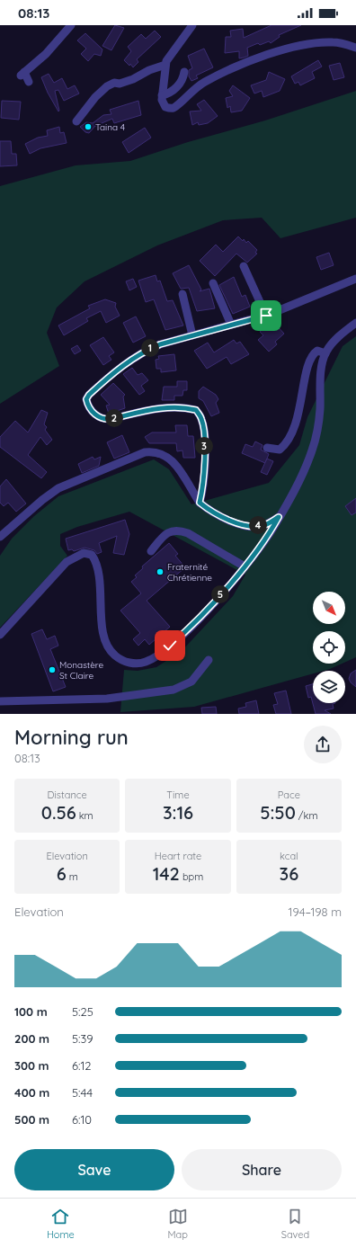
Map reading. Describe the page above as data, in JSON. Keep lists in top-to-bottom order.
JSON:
{
  "places": ["Taina 4", "Fraternité Chrétienne", "Monastère St Claire"],
  "north": "bottom right",
  "page": {
    "status": "08:13",
    "pins": [
      "1",
      "2",
      "3",
      "4",
      "5"
    ],
    "heading": ["Morning run", "08:13"],
    "stats": [
      ["Distance", "0.56 km"],
      ["Time", "3:16"],
      ["Pace", "5:50 /km"],
      ["Elevation", "6 m"],
      ["Heart rate", "142 bpm"],
      ["kcal", "36"]
    ],
    "chart": ["Elevation", "194–198 m"],
    "list": [
      {
        "name": "100 m",
        "note": "5:25"
      },
      {
        "name": "200 m",
        "note": "5:39"
      },
      {
        "name": "300 m",
        "note": "6:12"
      },
      {
        "name": "400 m",
        "note": "5:44"
      },
      {
        "name": "500 m",
        "note": "6:10"
      }
    ],
    "buttons": ["Save", "Share"],
    "tabs": ["Home", "Map", "Saved"]
  }
}
